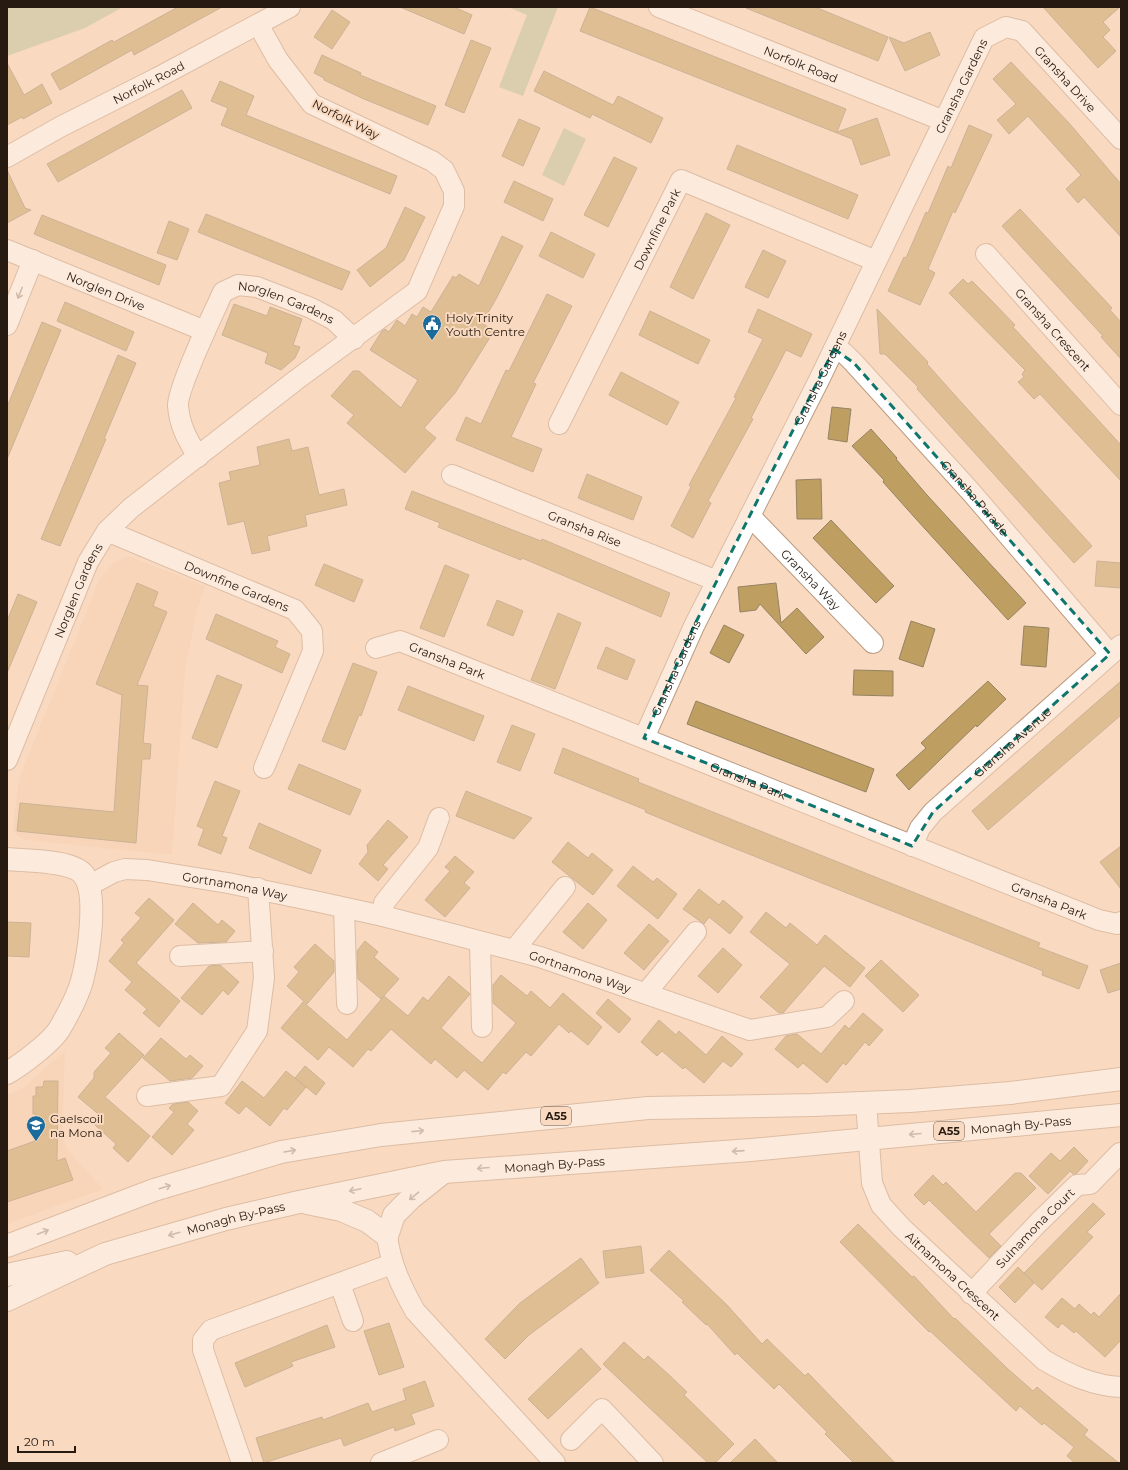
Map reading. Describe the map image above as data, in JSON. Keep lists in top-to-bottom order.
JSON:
{
  "streets": {
    "main road": ["A55", "Monagh By-Pass"],
    "street": [
      "Norfolk Road",
      "Gransha Drive",
      "Gransha Gardens",
      "Norfolk Way",
      "Downfine Park",
      "Norglen Drive",
      "Norglen Gardens",
      "Gransha Crescent",
      "Gransha Parade",
      "Gransha Rise",
      "Gransha Way",
      "Downfine Gardens",
      "Gransha Park",
      "Gransha Avenue",
      "Gortnamona Way",
      "Sulnamona Court",
      "Aitnamona Crescent"
    ]
  },
  "crossings": [
    ["Norfolk Road", "Gransha Gardens"],
    ["Norfolk Road", "Norfolk Way"],
    ["Gransha Drive", "Gransha Gardens"],
    ["Gransha Gardens", "Downfine Park"],
    ["Gransha Gardens", "Gransha Parade"],
    ["Gransha Gardens", "Gransha Rise"],
    ["Gransha Gardens", "Gransha Way"],
    ["Gransha Gardens", "Gransha Park"],
    ["Norfolk Way", "Norglen Gardens"],
    ["Norglen Drive", "Norglen Gardens"],
    ["Norglen Gardens", "Downfine Gardens"],
    ["Gransha Parade", "Gransha Avenue"],
    ["Gransha Park", "Gransha Avenue"],
    ["A55", "Aitnamona Crescent"],
    ["Monagh By-Pass", "Aitnamona Crescent"],
    ["Sulnamona Court", "Aitnamona Crescent"]
  ],
  "places": {
    "public building": ["Holy Trinity Youth Centre"],
    "school or university": ["Gaelscoil na Mona"]
  },
  "scale_bar": "20 m"
}
